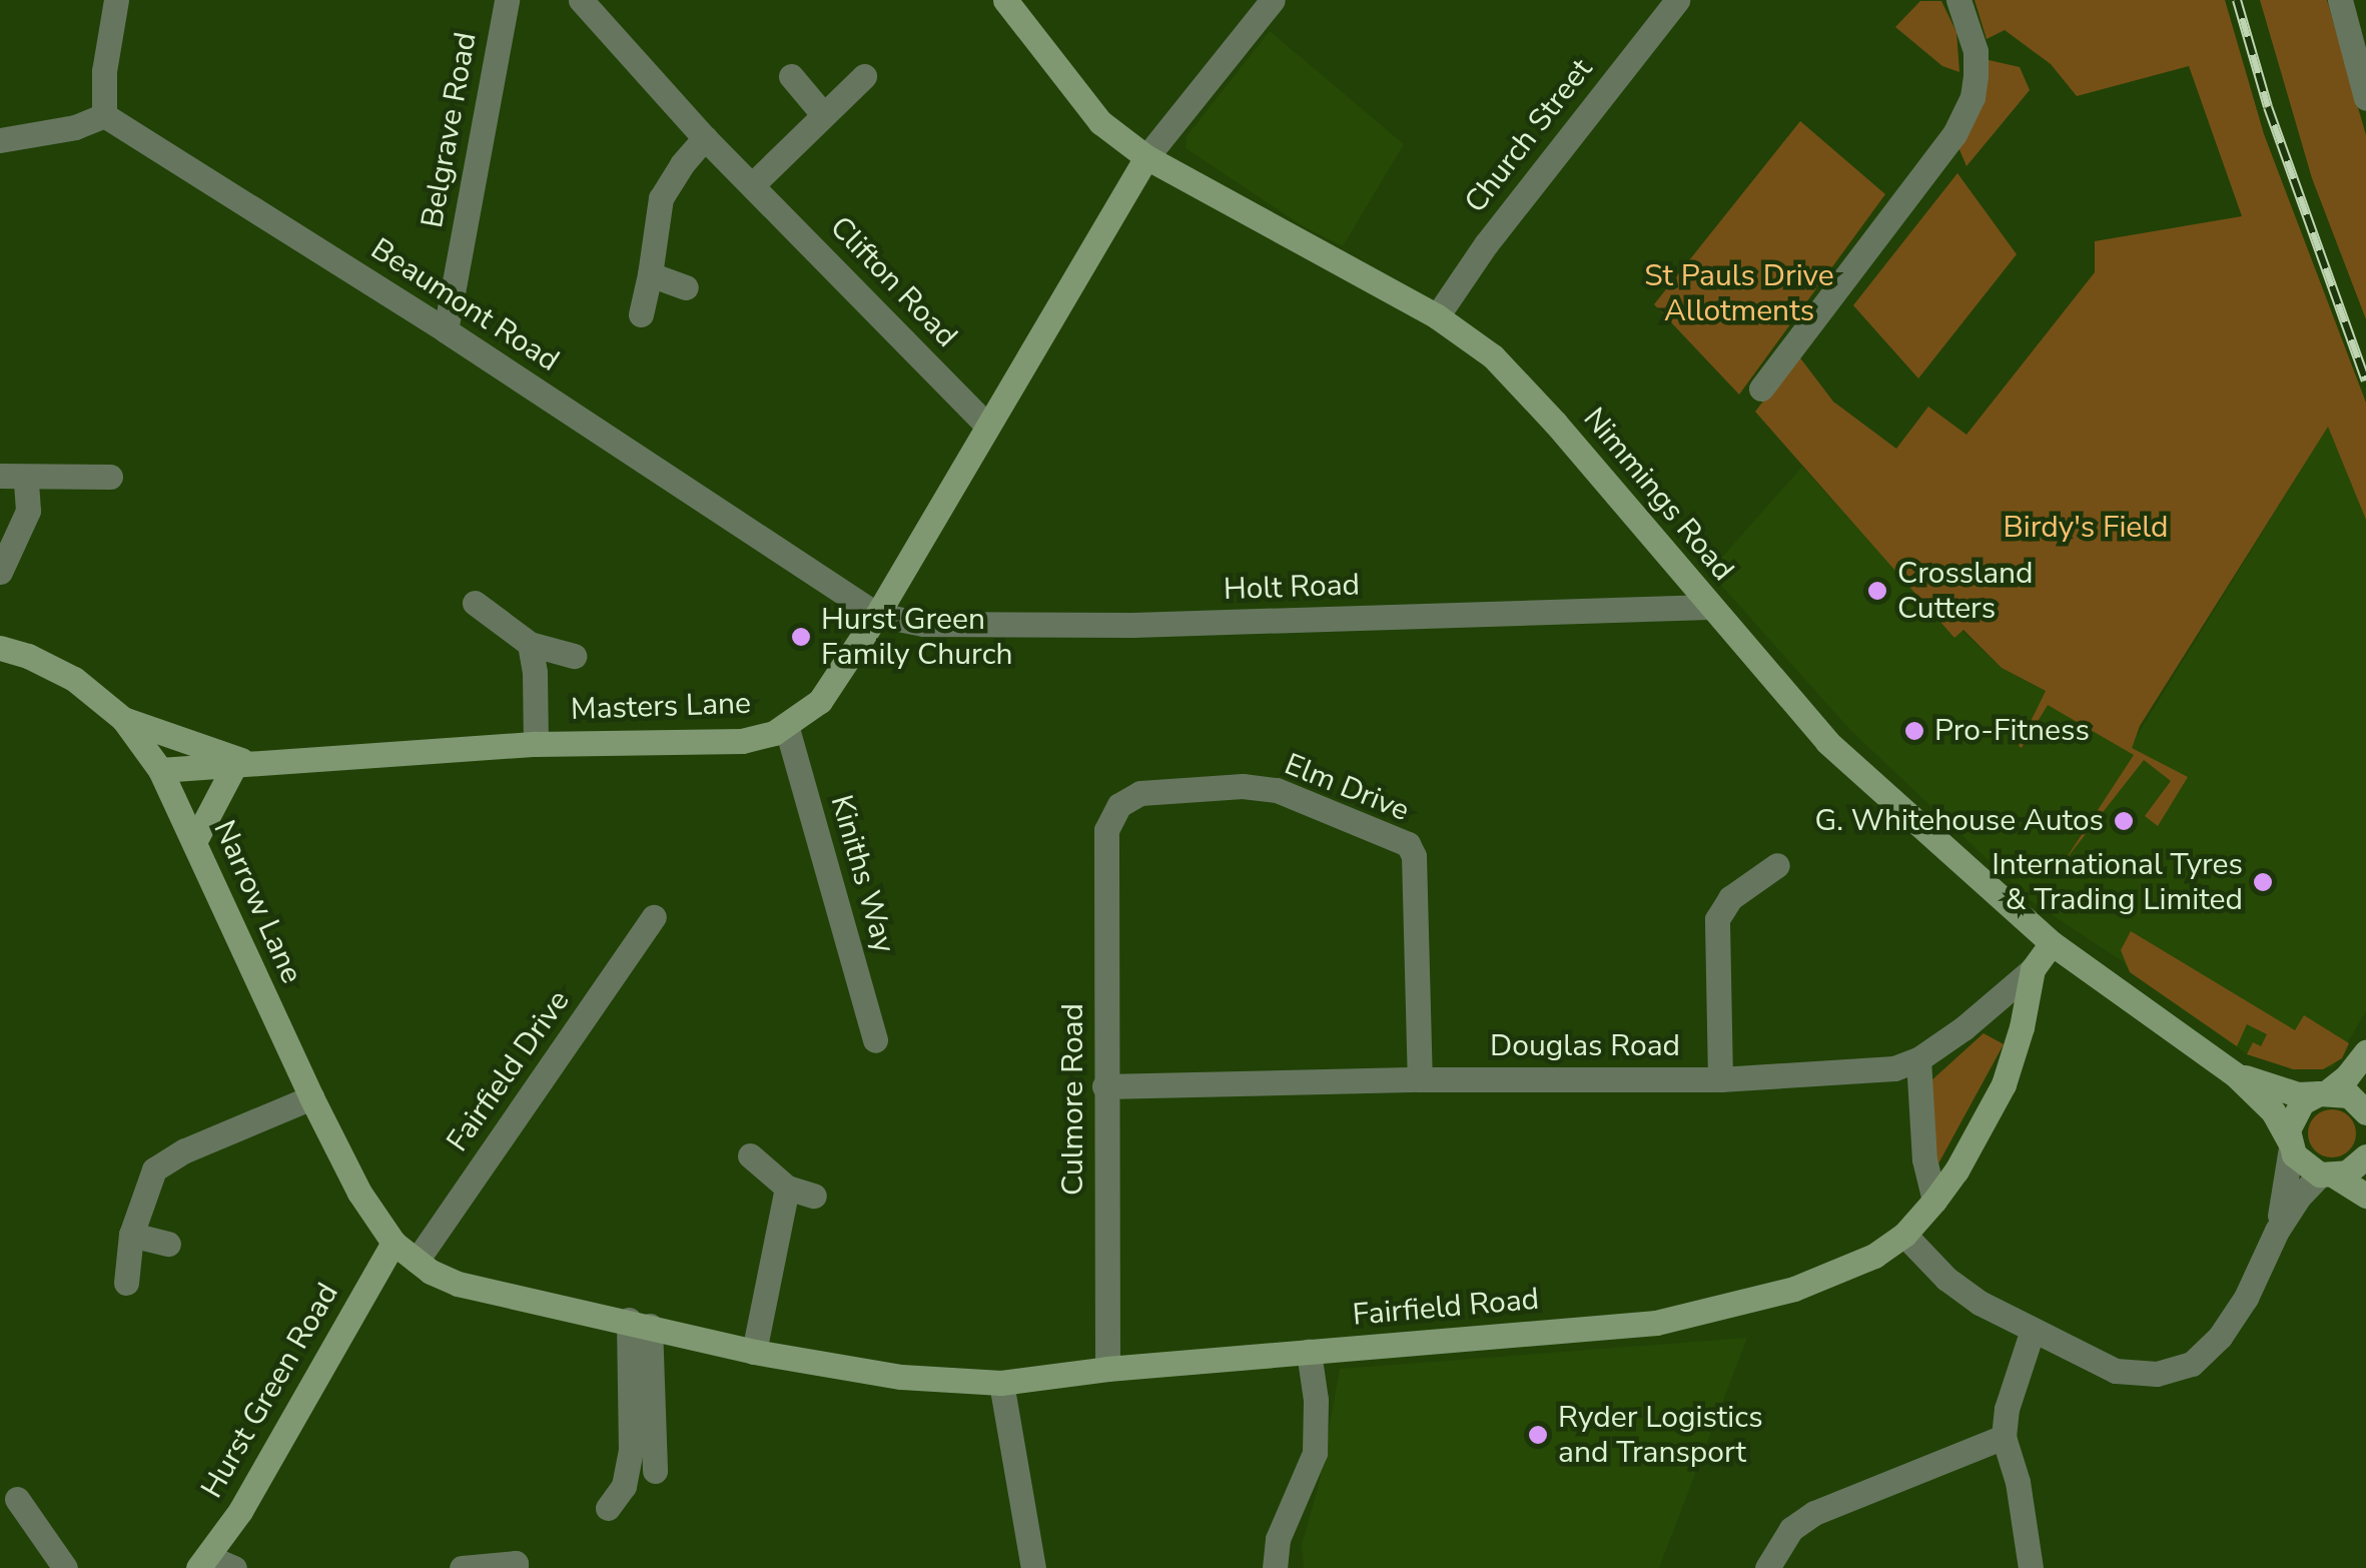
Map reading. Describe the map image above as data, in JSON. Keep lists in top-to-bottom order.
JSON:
{
  "streets": {
    "main road": [
      "Nimmings Road",
      "Masters Lane",
      "Narrow Lane",
      "Fairfield Road",
      "Hurst Green Road"
    ],
    "street": [
      "Belgrave Road",
      "Church Street",
      "Clifton Road",
      "Beaumont Road",
      "Holt Road",
      "Elm Drive",
      "Kiniths Way",
      "Douglas Road",
      "Fairfield Drive",
      "Culmore Road"
    ]
  },
  "crossings": [
    ["Belgrave Road", "Beaumont Road"],
    ["Church Street", "Nimmings Road"],
    ["Clifton Road", "Masters Lane"],
    ["Beaumont Road", "Holt Road"],
    ["Beaumont Road", "Masters Lane"],
    ["Nimmings Road", "Holt Road"],
    ["Nimmings Road", "Masters Lane"],
    ["Nimmings Road", "Fairfield Road"],
    ["Holt Road", "Masters Lane"],
    ["Masters Lane", "Kiniths Way"],
    ["Masters Lane", "Narrow Lane"],
    ["Elm Drive", "Douglas Road"],
    ["Elm Drive", "Culmore Road"],
    ["Narrow Lane", "Fairfield Road"],
    ["Narrow Lane", "Hurst Green Road"],
    ["Douglas Road", "Culmore Road"],
    ["Douglas Road", "Fairfield Road"],
    ["Fairfield Drive", "Fairfield Road"],
    ["Culmore Road", "Fairfield Road"],
    ["Fairfield Road", "Hurst Green Road"]
  ],
  "parks": ["St Pauls Drive Allotments", "Birdy's Field"],
  "places": [
    "Crossland Cutters",
    "Hurst Green Family Church",
    "Pro-Fitness",
    "G. Whitehouse Autos",
    "International Tyres & Trading Limited",
    "Ryder Logistics and Transport"
  ]
}
